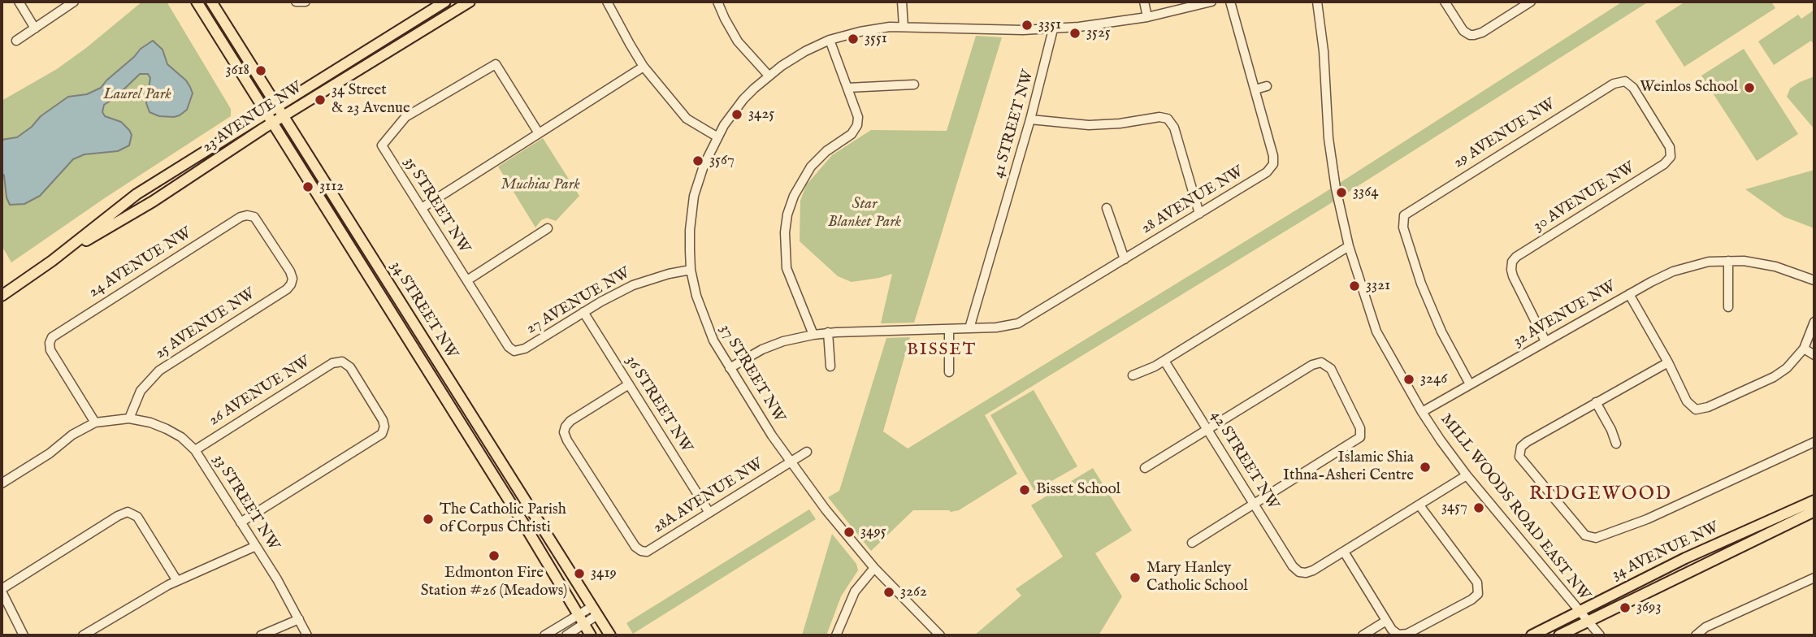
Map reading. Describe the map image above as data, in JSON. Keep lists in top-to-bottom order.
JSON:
{
  "streets": {
    "main road": ["23 AVENUE NW", "34 STREET NW", "34 AVENUE NW"],
    "street": [
      "41 STREET NW",
      "29 AVENUE NW",
      "30 AVENUE NW",
      "28 AVENUE NW",
      "35 STREET NW",
      "24 AVENUE NW",
      "27 AVENUE NW",
      "32 AVENUE NW",
      "25 AVENUE NW",
      "37 STREET NW",
      "26 AVENUE NW",
      "36 STREET NW",
      "42 STREET NW",
      "28A AVENUE NW",
      "33 STREET NW",
      "MILL WOODS ROAD EAST NW"
    ]
  },
  "crossings": [
    ["23 AVENUE NW", "34 STREET NW"],
    ["41 STREET NW", "28 AVENUE NW"],
    ["29 AVENUE NW", "30 AVENUE NW"],
    ["29 AVENUE NW", "32 AVENUE NW"],
    ["30 AVENUE NW", "32 AVENUE NW"],
    ["28 AVENUE NW", "37 STREET NW"],
    ["35 STREET NW", "27 AVENUE NW"],
    ["24 AVENUE NW", "25 AVENUE NW"],
    ["27 AVENUE NW", "37 STREET NW"],
    ["27 AVENUE NW", "36 STREET NW"],
    ["32 AVENUE NW", "MILL WOODS ROAD EAST NW"],
    ["25 AVENUE NW", "33 STREET NW"],
    ["37 STREET NW", "28A AVENUE NW"],
    ["26 AVENUE NW", "33 STREET NW"],
    ["36 STREET NW", "28A AVENUE NW"],
    ["MILL WOODS ROAD EAST NW", "34 AVENUE NW"]
  ],
  "districts": ["BISSET", "RIDGEWOOD"],
  "parks": ["Laurel Park", "Muchias Park", "Star Blanket Park"],
  "places": [
    "3351",
    "3525",
    "3551",
    "3618",
    "Weinlos School",
    "34 Street & 23 Avenue",
    "3425",
    "3567",
    "3112",
    "3364",
    "3321",
    "3246",
    "Islamic Shia Ithna-Asheri Centre",
    "Bisset School",
    "3457",
    "The Catholic Parish of Corpus Christi",
    "3495",
    "Edmonton Fire Station #26 (Meadows)",
    "3419",
    "Mary Hanley Catholic School",
    "3262",
    "3693"
  ]
}
